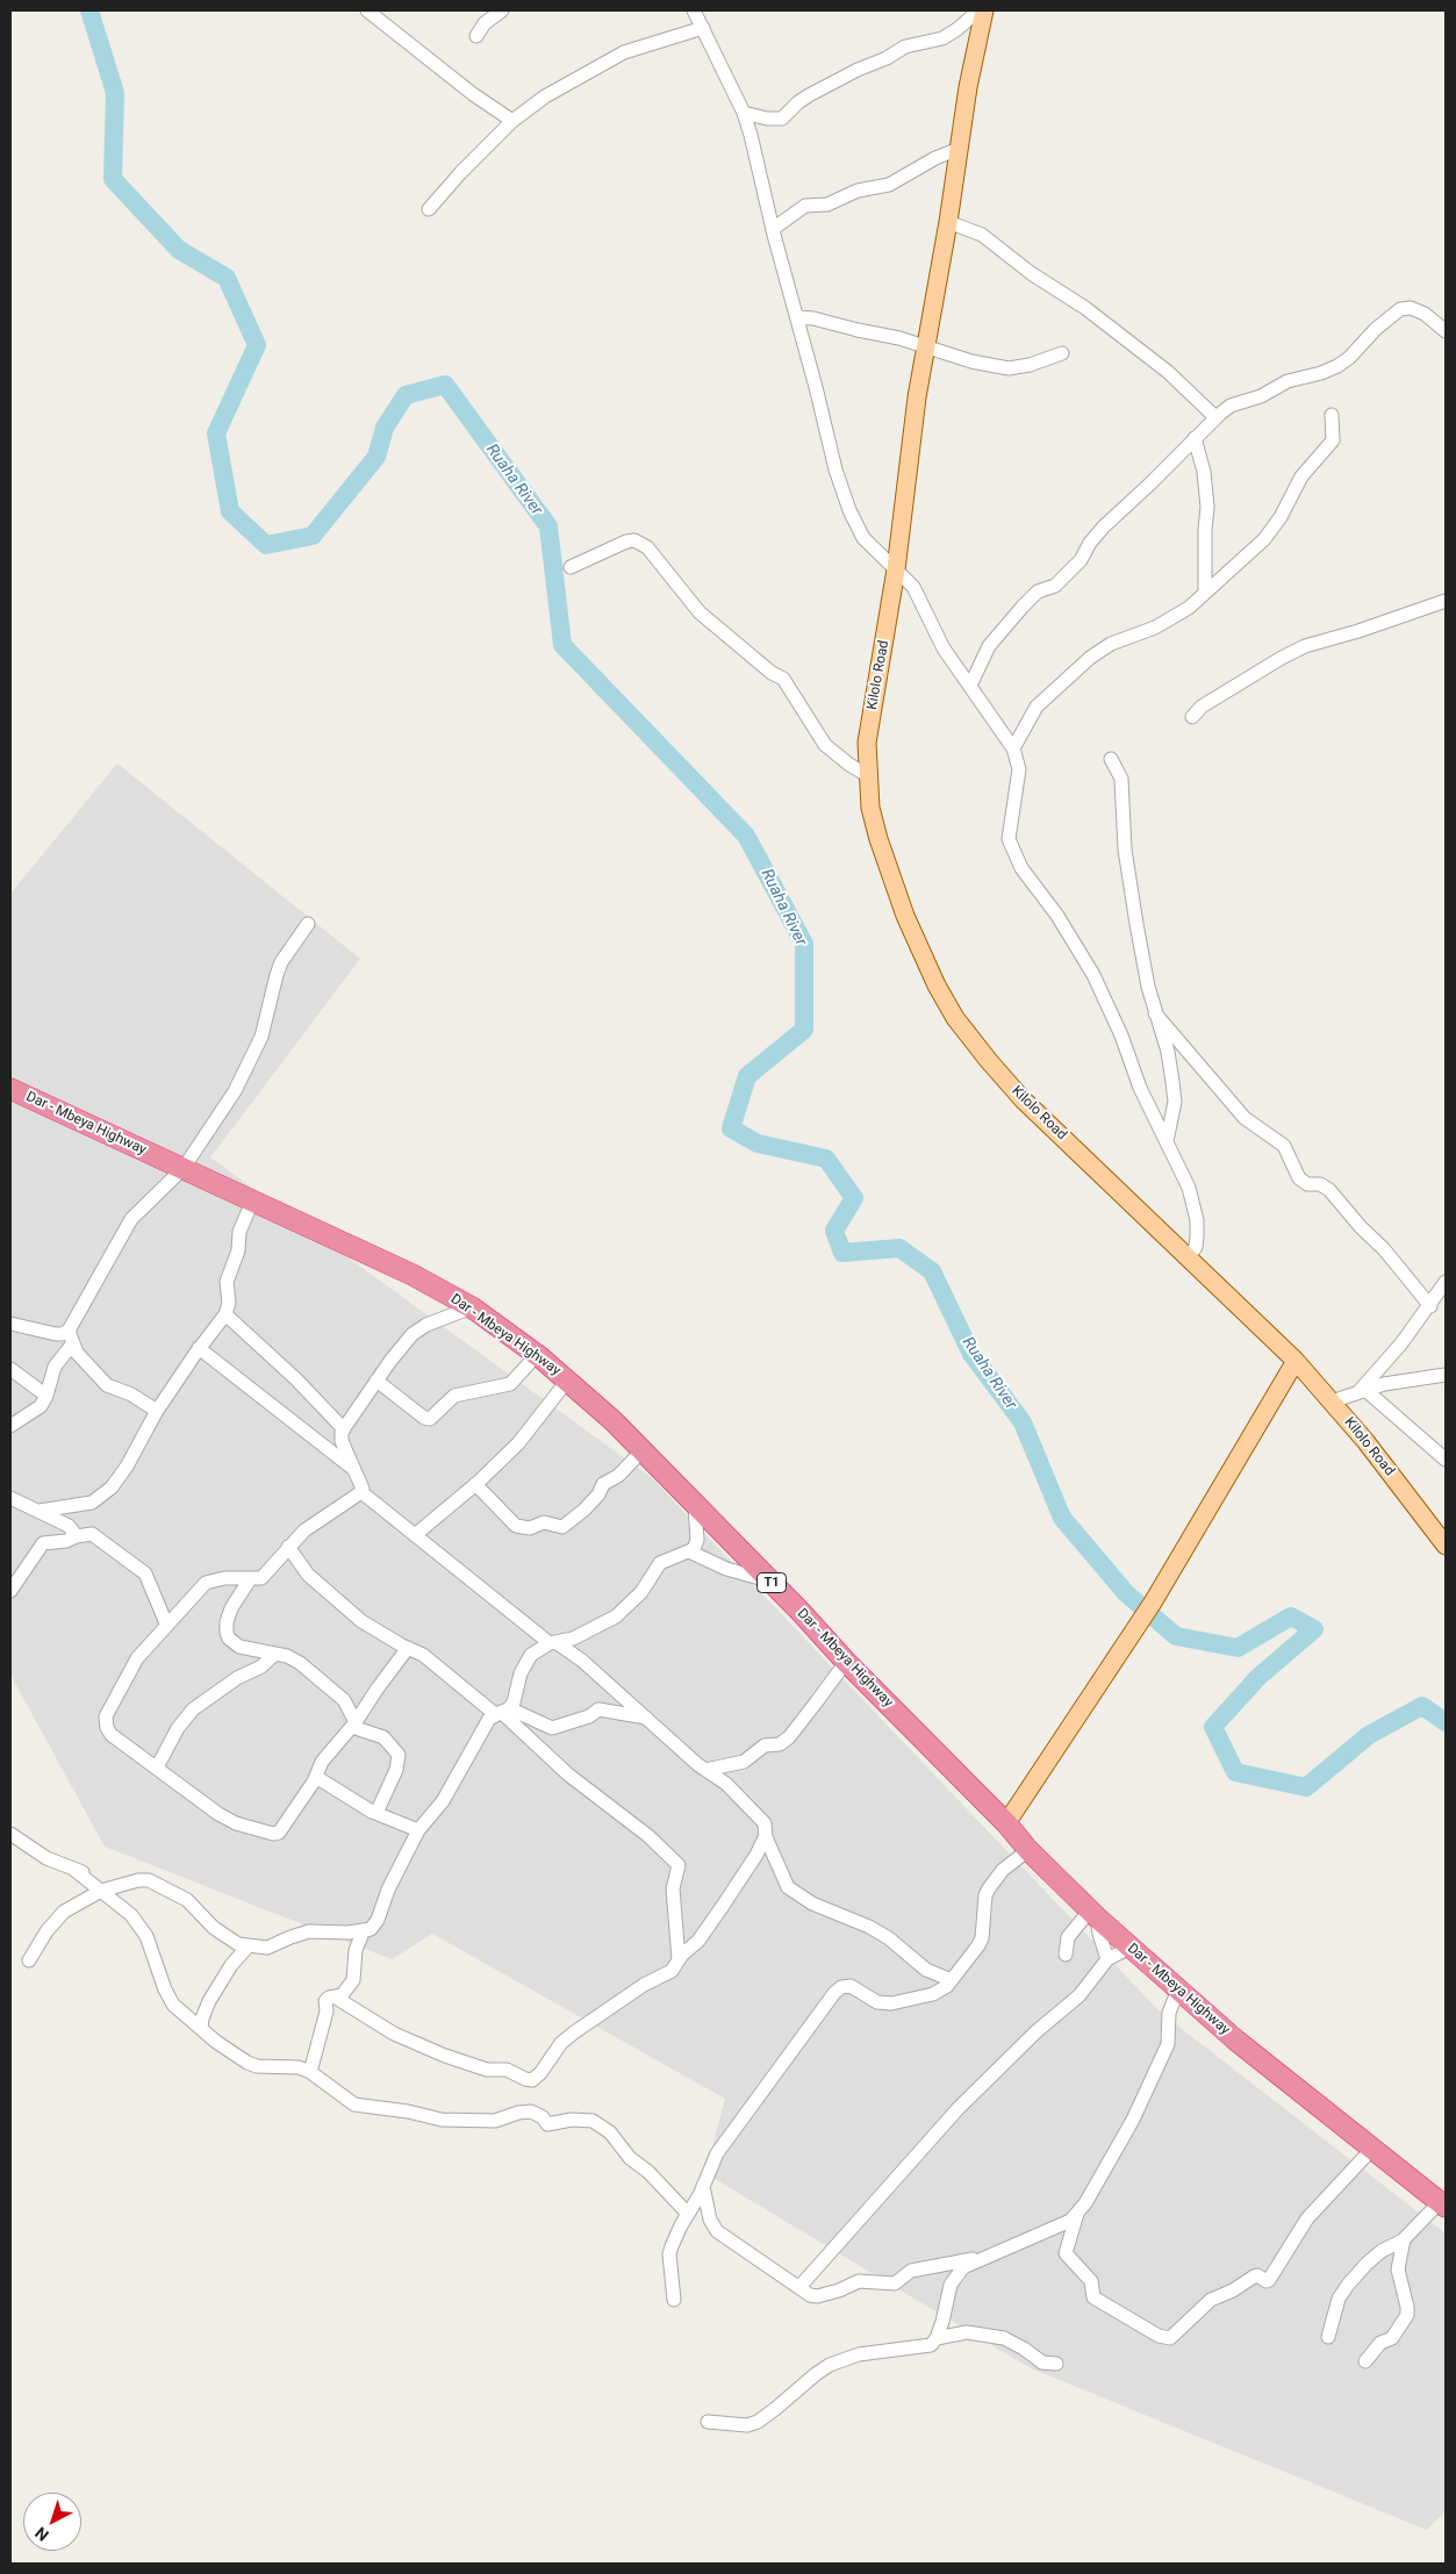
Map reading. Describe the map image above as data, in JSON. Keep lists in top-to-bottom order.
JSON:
{
  "streets": {
    "highway": ["Dar - Mbeya Highway", "T1"],
    "main road": ["Kilolo Road"]
  },
  "water": ["Ruaha River"],
  "north": "bottom left"
}
